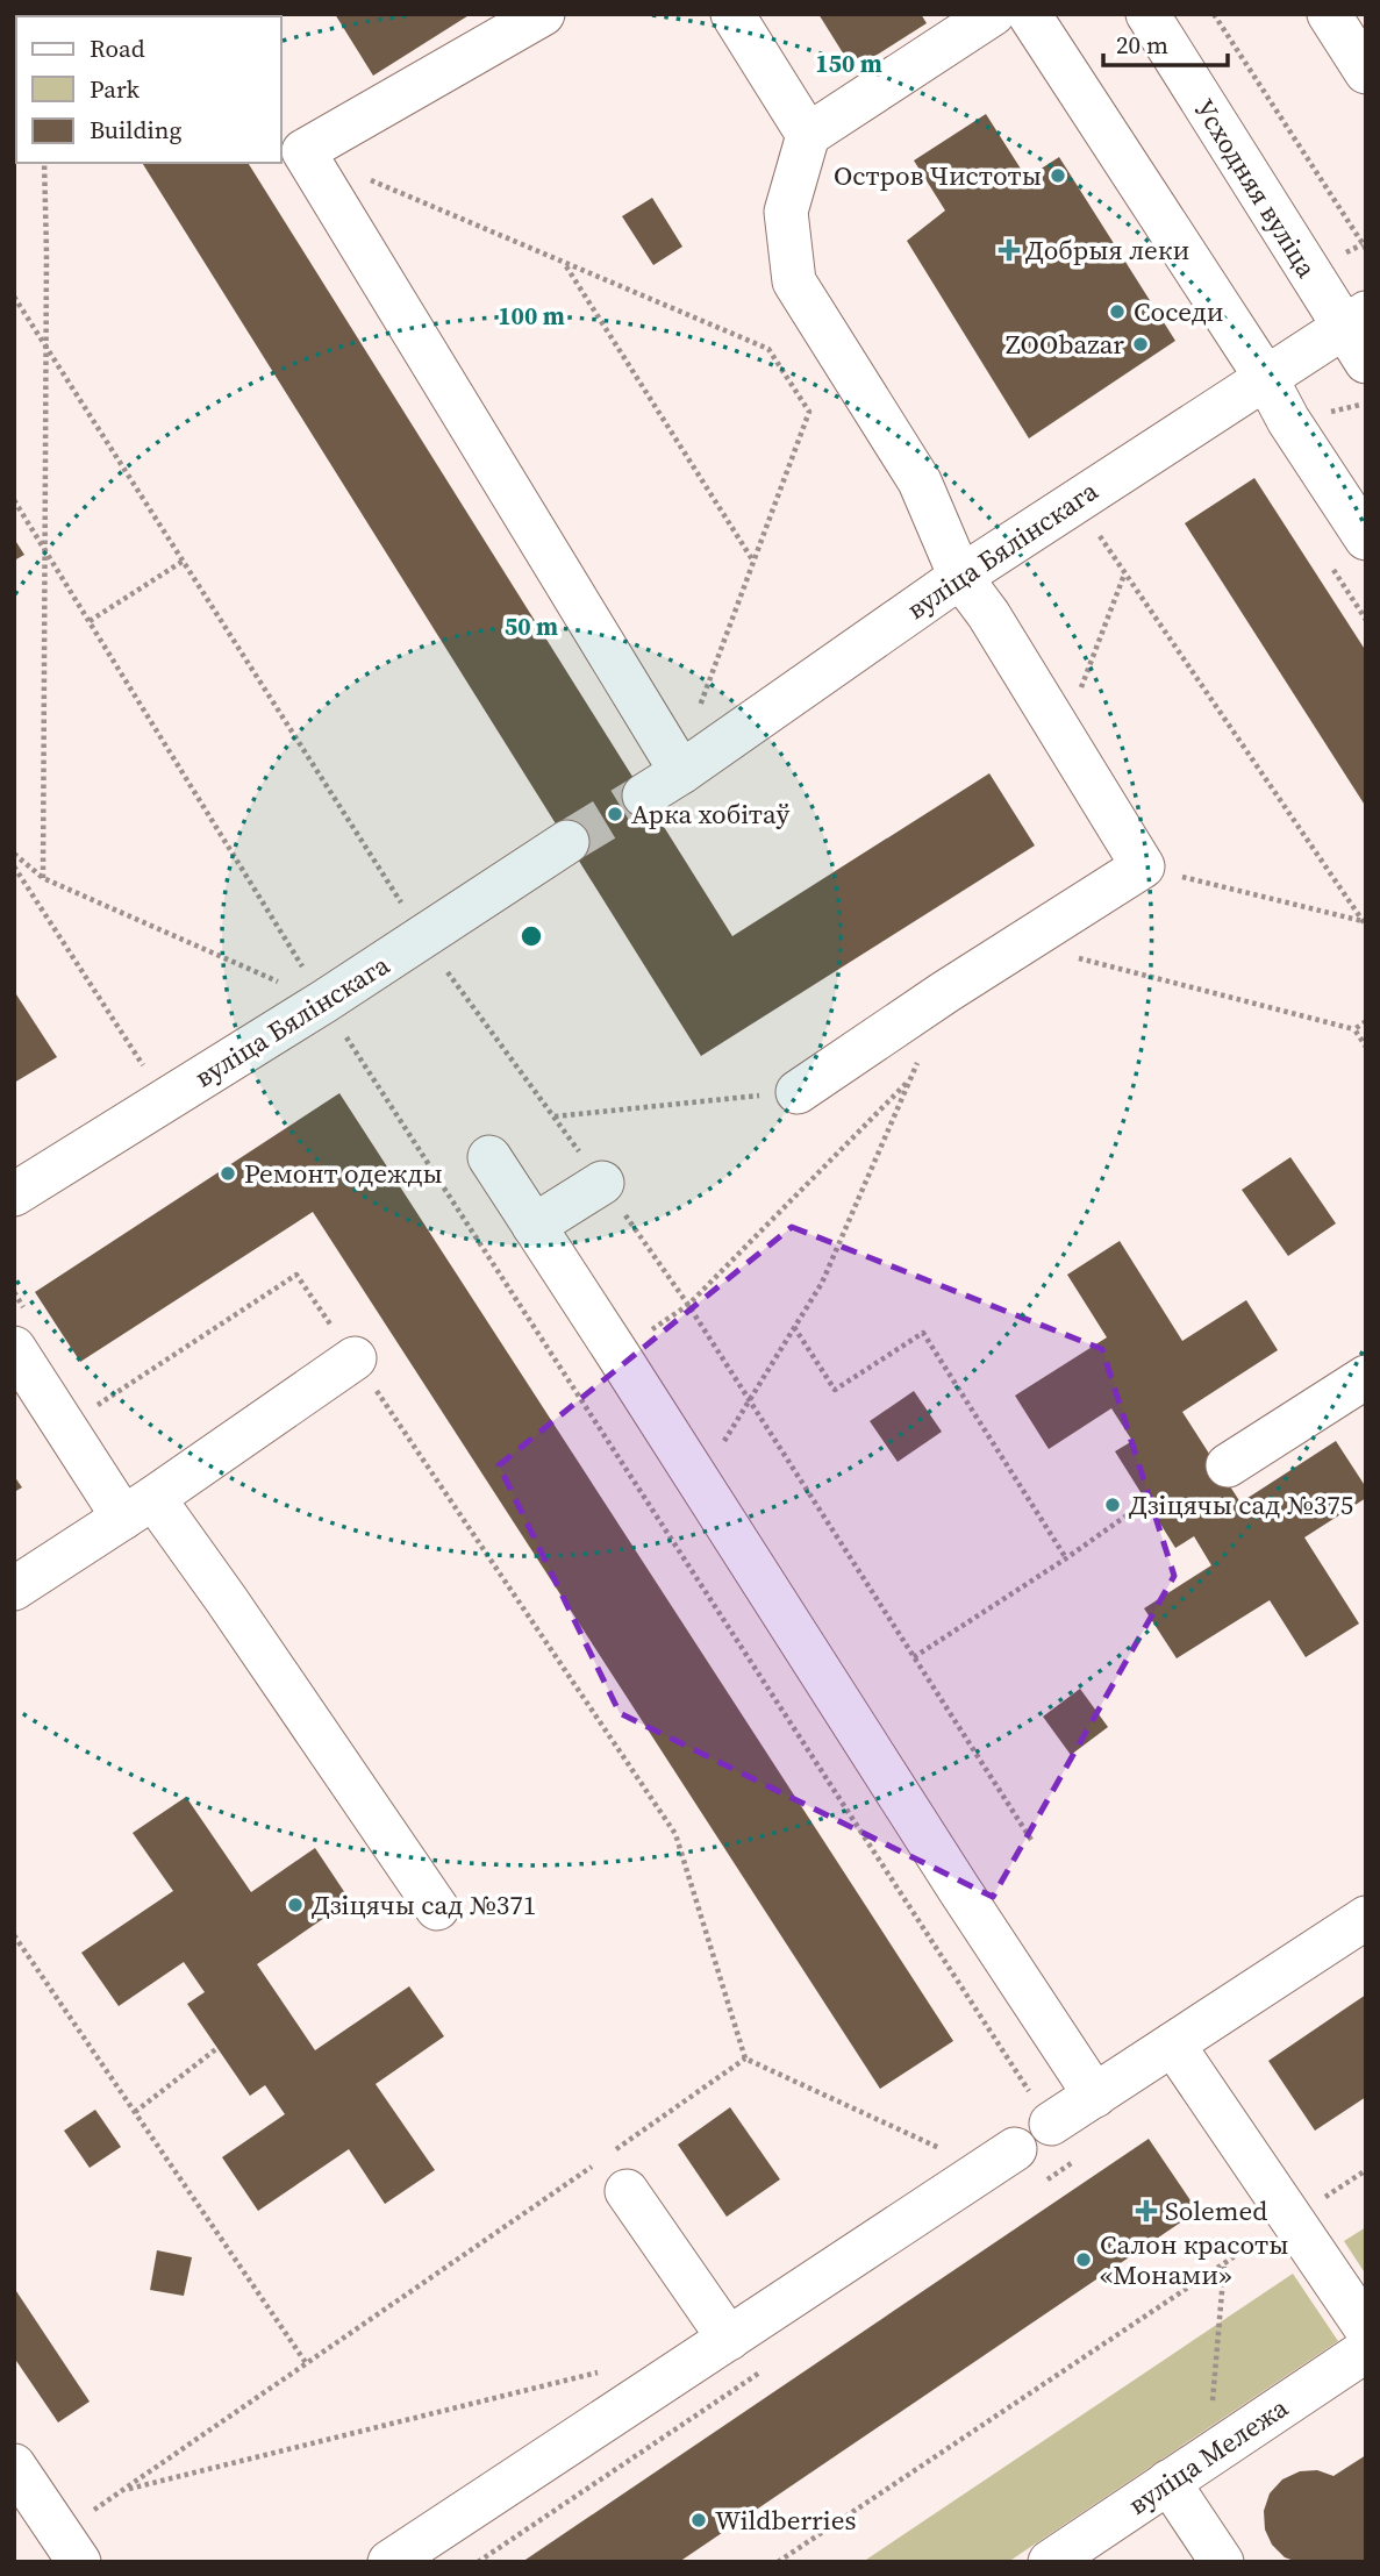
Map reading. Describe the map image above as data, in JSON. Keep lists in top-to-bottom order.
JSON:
{
  "streets": {
    "street": ["Усходняя вуліца", "вуліца Бялінскага", "вуліца Мележа"]
  },
  "crossings": [
    ["Усходняя вуліца", "вуліца Бялінскага"]
  ],
  "places": {
    "other": [
      "Остров Чистоты",
      "Соседи",
      "ZOObazar",
      "Арка хобітаў",
      "Ремонт одежды",
      "Дзіцячы сад №375",
      "Дзіцячы сад №371",
      "Салон красоты «Монами»",
      "Wildberries"
    ],
    "health": ["Добрыя леки", "Solemed"]
  },
  "legend": ["Road", "Park", "Building"],
  "scale_bar": "20 m",
  "rings": ["150 m", "100 m", "50 m"]
}
